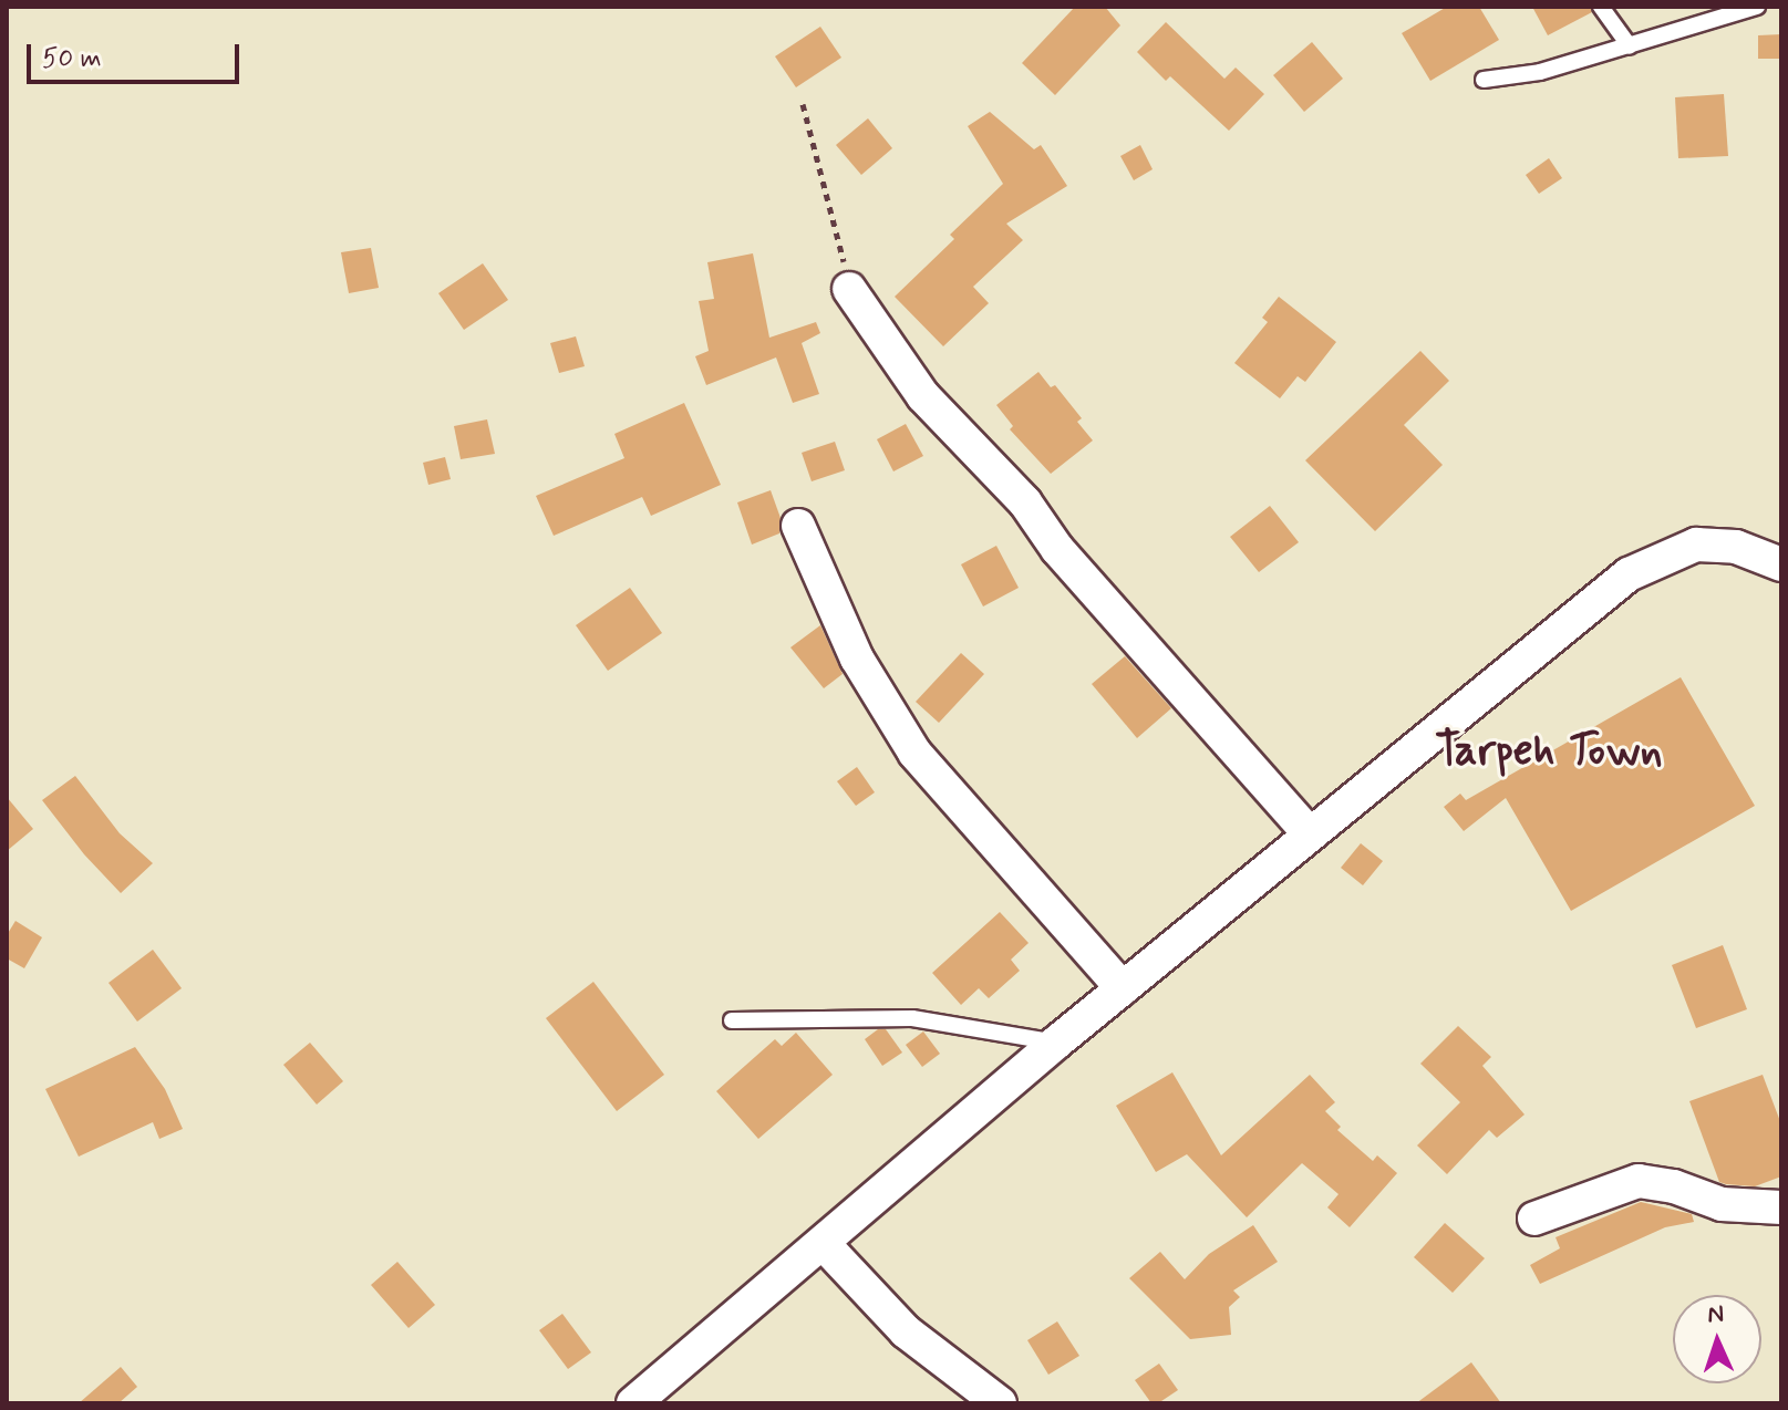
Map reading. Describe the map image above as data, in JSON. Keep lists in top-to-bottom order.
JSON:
{
  "districts": ["Tarpeh Town"],
  "scale_bar": "50 m",
  "north": "top"
}
